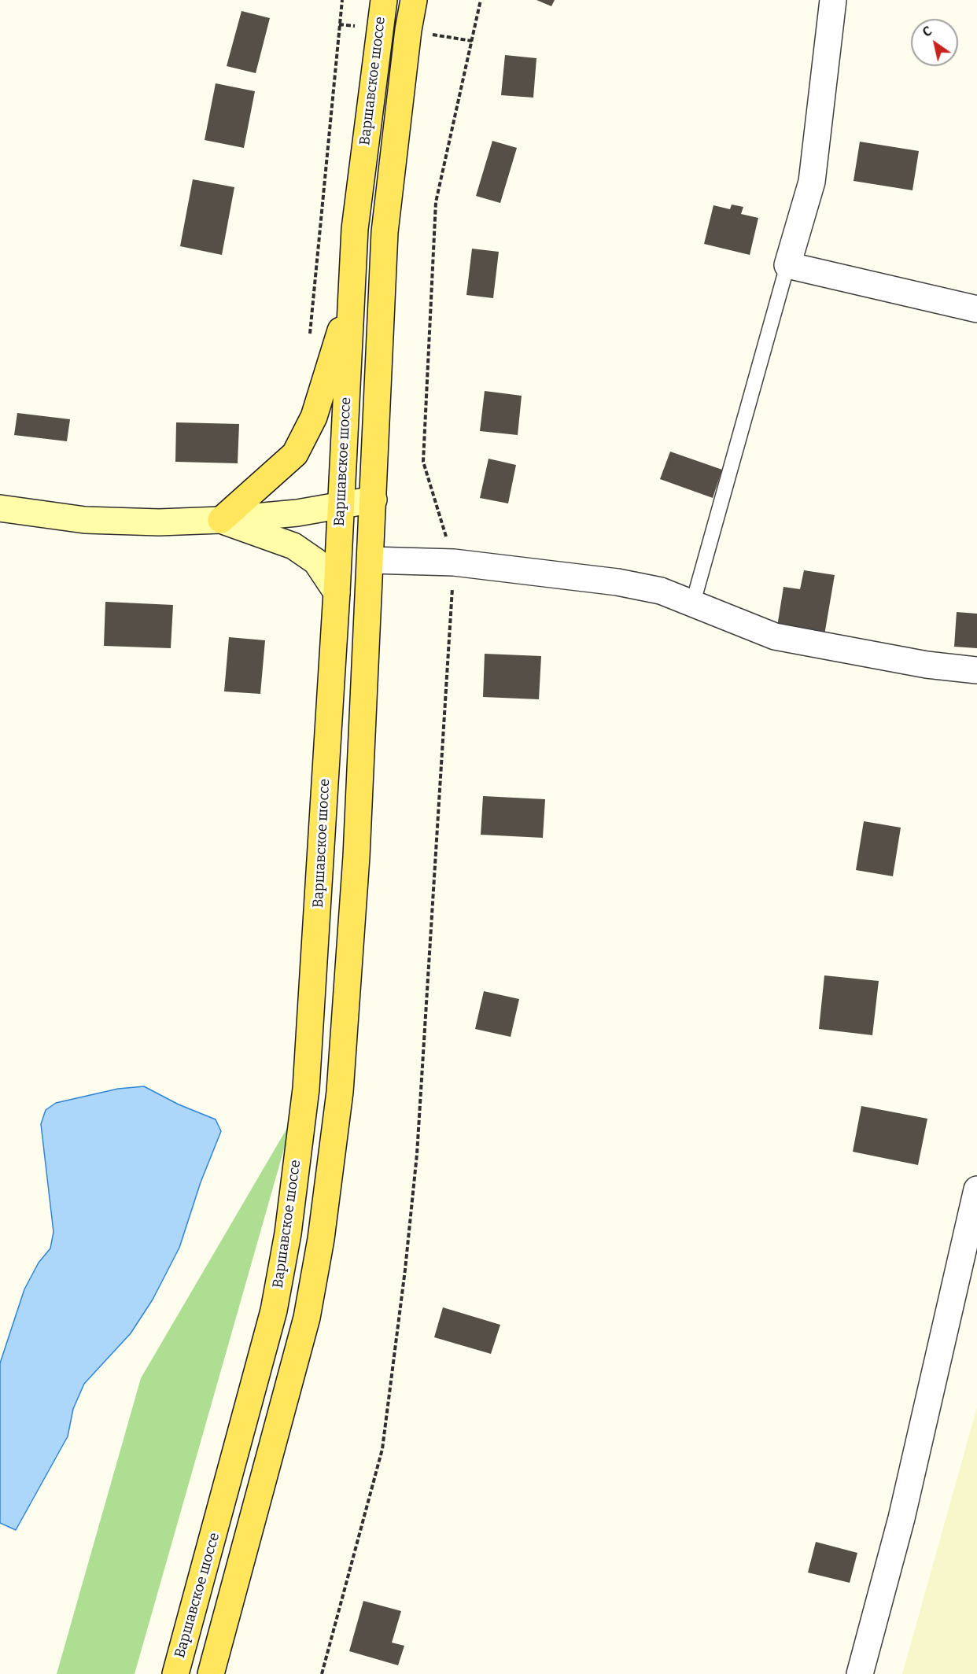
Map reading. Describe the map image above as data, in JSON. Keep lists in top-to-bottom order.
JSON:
{
  "streets": {
    "main road": ["Варшавское шоссе"]
  },
  "north": "top left"
}
